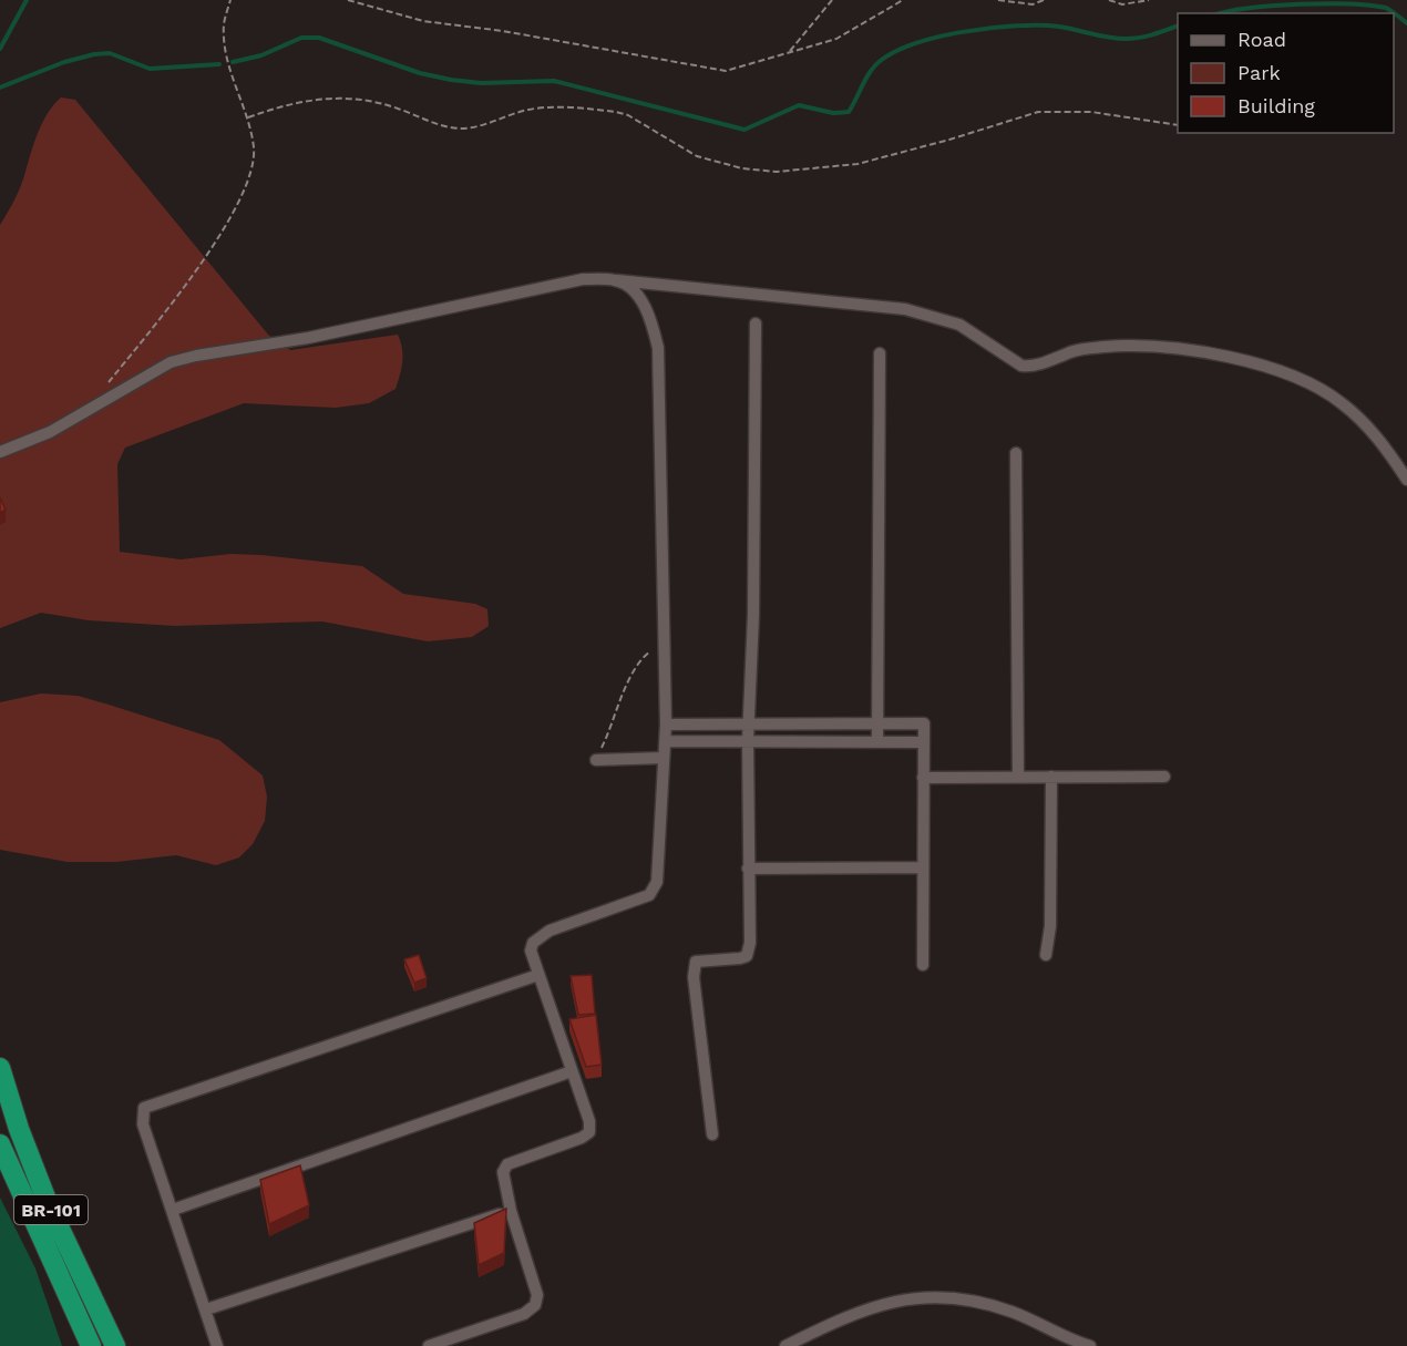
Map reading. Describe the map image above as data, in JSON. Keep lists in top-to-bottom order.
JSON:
{
  "streets": {
    "highway": ["BR-101"]
  },
  "legend": ["Road", "Park", "Building"]
}
